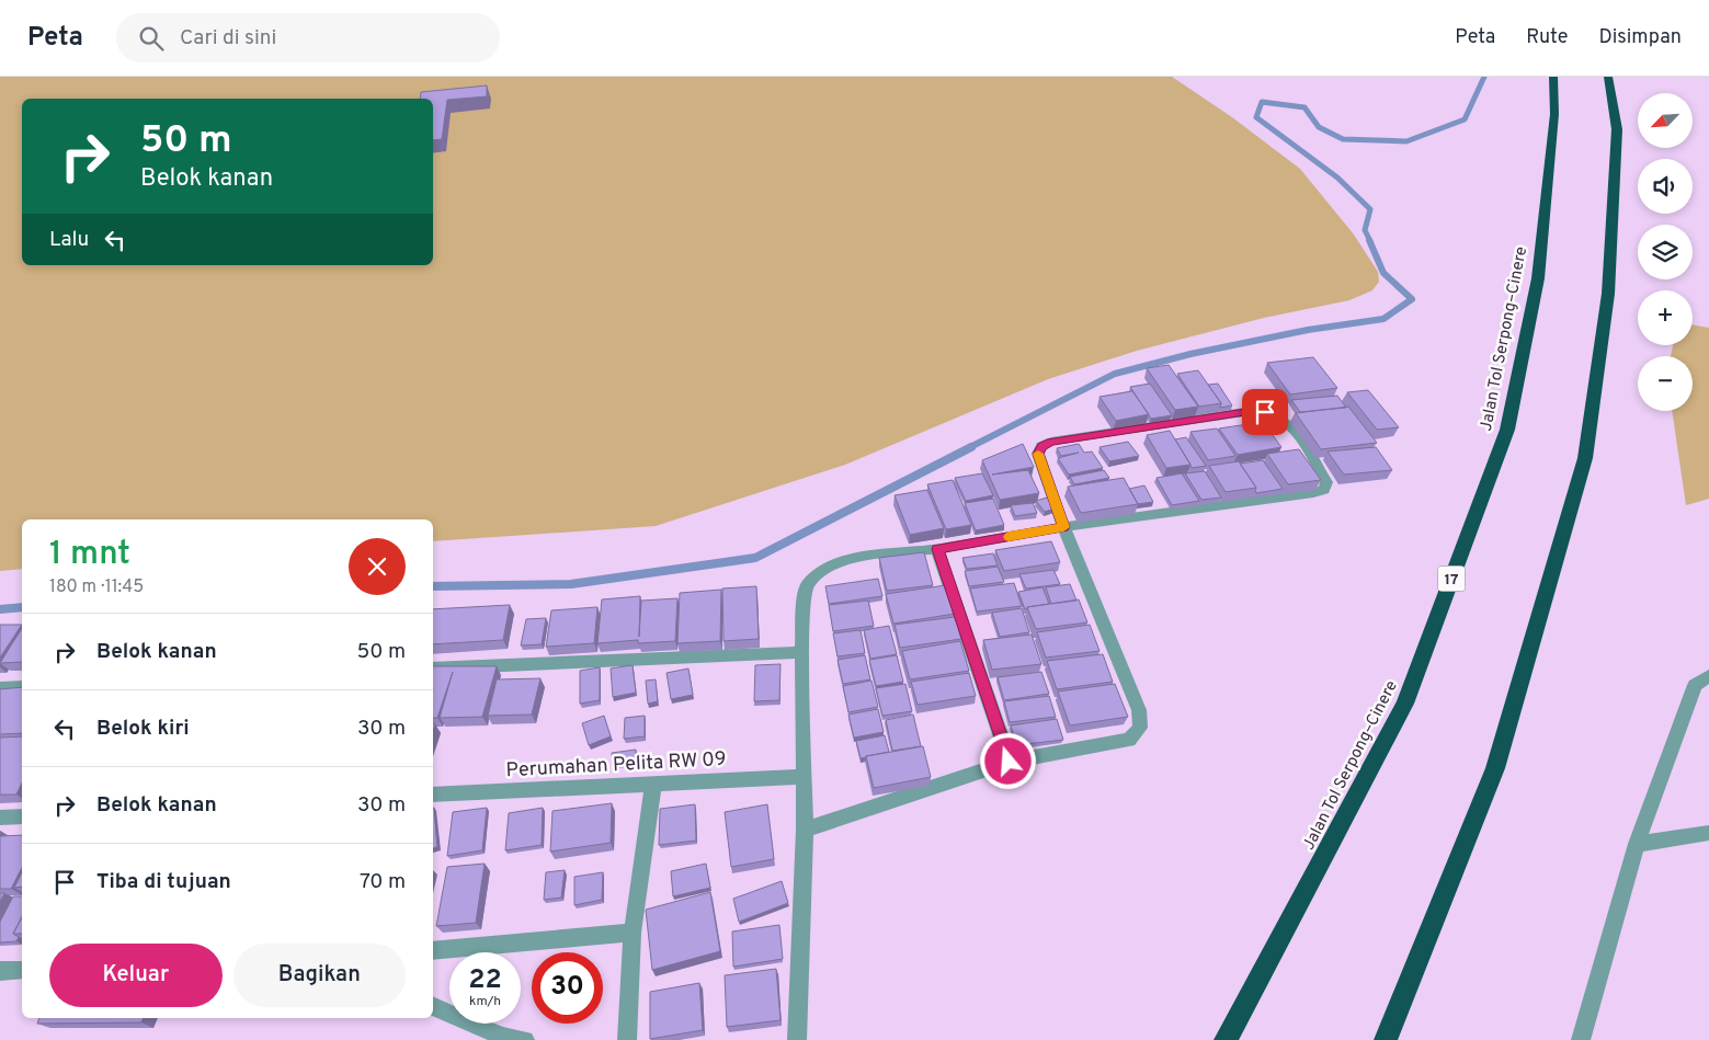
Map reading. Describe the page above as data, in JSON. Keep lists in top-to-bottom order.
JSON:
{
  "streets": {
    "highway": ["Jalan Tol Serpong–Cinere", "17"],
    "street": ["Perumahan Pelita RW 09"]
  },
  "north": "bottom left",
  "page": {
    "header": "Peta",
    "search": "Cari di sini",
    "nav": ["Peta", "Rute", "Disimpan"],
    "map_buttons": ["+", "−"],
    "turn": ["50 m", "Belok kanan"],
    "then": "Lalu",
    "heading": ["1 mnt", "180 m · 11:45"],
    "list": [
      {
        "name": "Belok kanan",
        "value": "50 m"
      },
      {
        "name": "Belok kiri",
        "value": "30 m"
      },
      {
        "name": "Belok kanan",
        "value": "30 m"
      },
      {
        "name": "Tiba di tujuan",
        "value": "70 m"
      }
    ],
    "buttons": ["Keluar", "Bagikan"],
    "speed": "22 km/h",
    "limit": "30"
  }
}
